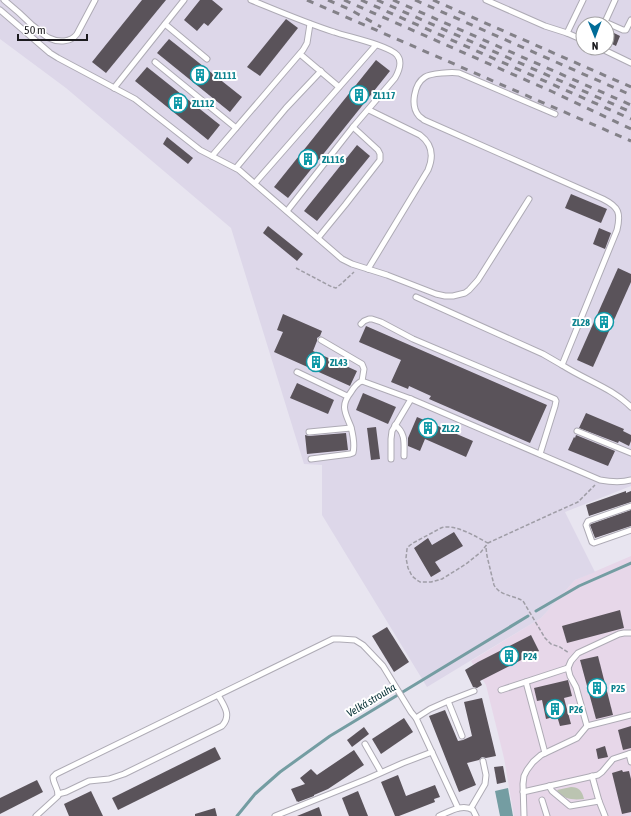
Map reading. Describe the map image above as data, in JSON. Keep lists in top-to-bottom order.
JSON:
{
  "water": ["Velká strouha"],
  "places": {
    "building": [
      "ZL111",
      "ZL117",
      "ZL112",
      "ZL116",
      "ZL28",
      "ZL43",
      "ZL22",
      "P24",
      "P25",
      "P26"
    ]
  },
  "scale_bar": "50 m",
  "north": "bottom"
}
